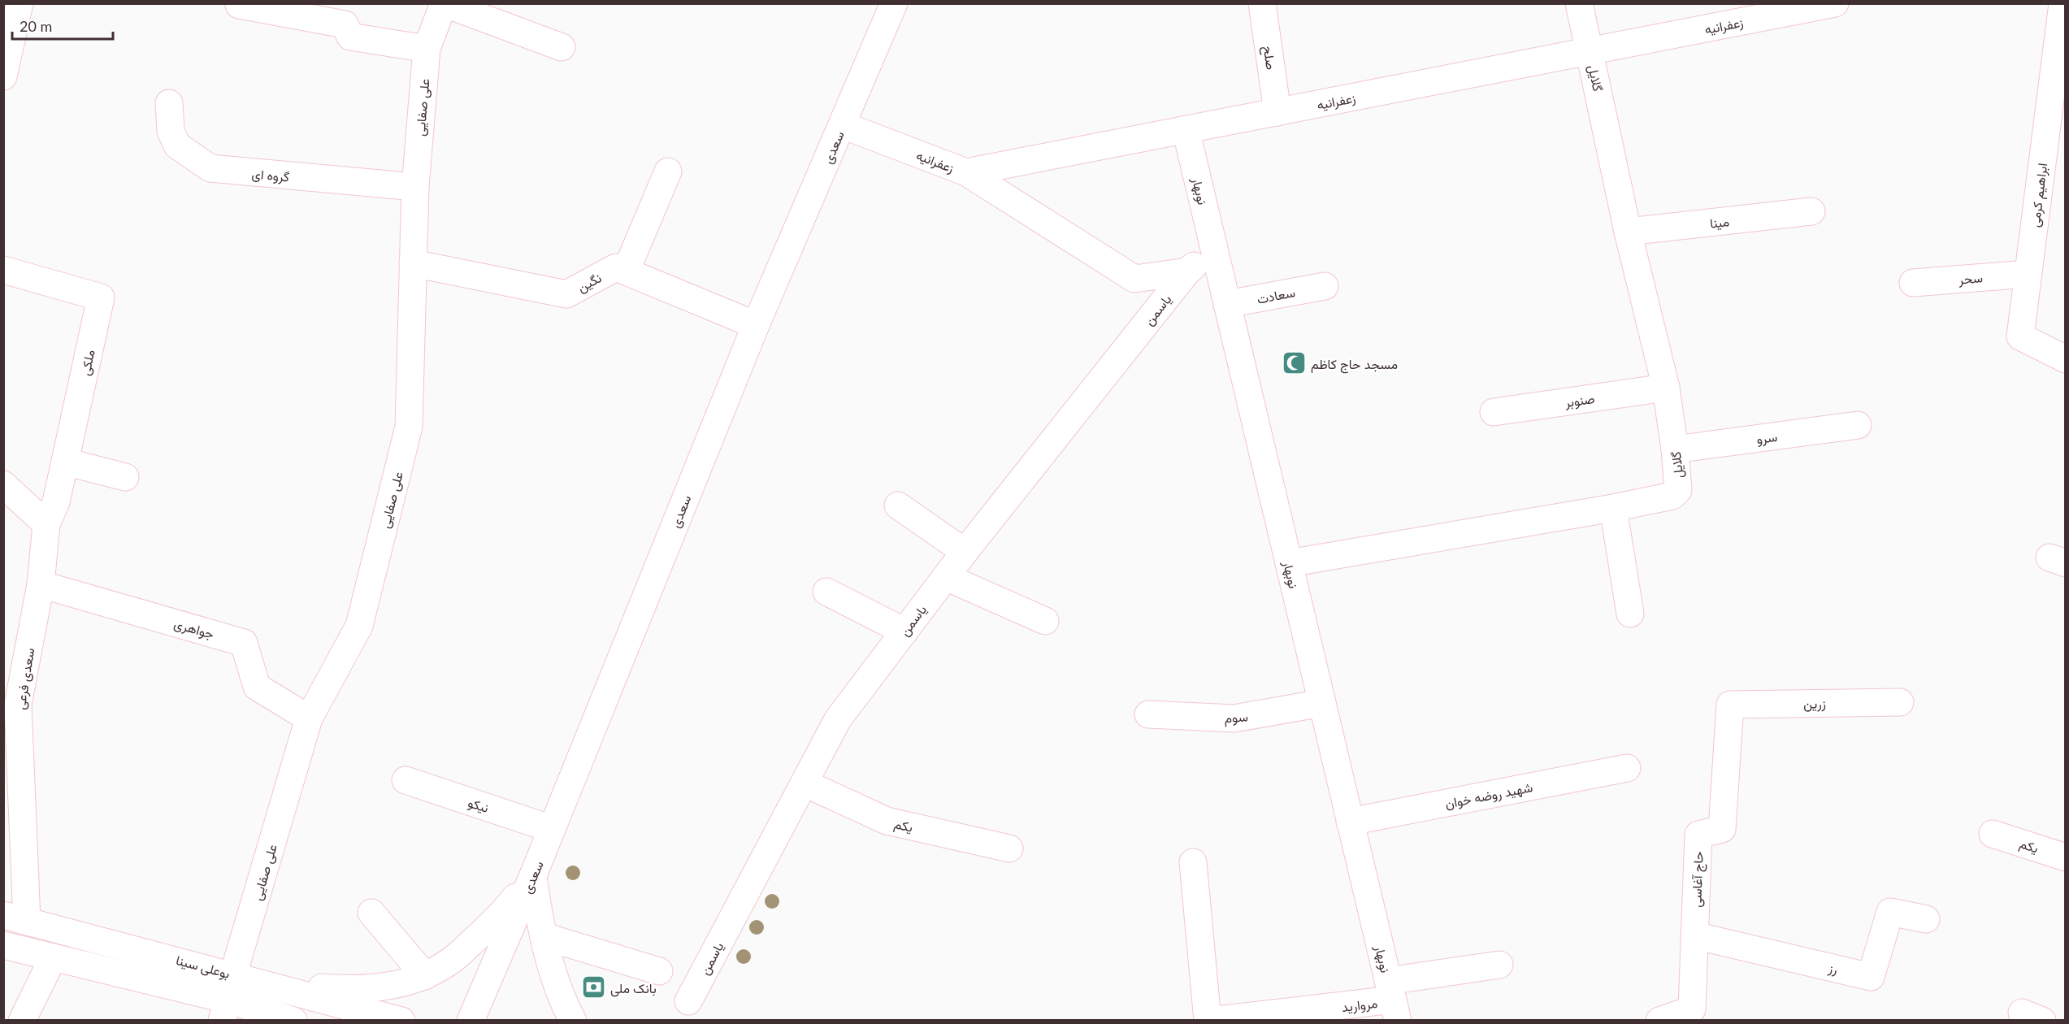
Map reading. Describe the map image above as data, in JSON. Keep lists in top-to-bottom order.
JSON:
{
  "streets": {
    "street": [
      "زعفرانیه",
      "صلح",
      "گلایل",
      "علی صفایی",
      "سعدی",
      "گروه ای",
      "نوبهار",
      "ابراهیم کرمی",
      "مینا",
      "سحر",
      "نگین",
      "سعادت",
      "یاسمن",
      "ملکی",
      "صنوبر",
      "سرو",
      "جواهری",
      "سعدی فرعی",
      "زرین",
      "سوم",
      "شهید روضه خوان",
      "نیکو",
      "یکم",
      "حاج آغاسی",
      "بوعلی سینا",
      "رز",
      "مروارید"
    ]
  },
  "crossings": [
    ["زعفرانیه", "صلح"],
    ["زعفرانیه", "گلایل"],
    ["زعفرانیه", "سعدی"],
    ["زعفرانیه", "نوبهار"],
    ["گلایل", "نوبهار"],
    ["گلایل", "مینا"],
    ["گلایل", "صنوبر"],
    ["گلایل", "سرو"],
    ["علی صفایی", "گروه ای"],
    ["علی صفایی", "نگین"],
    ["علی صفایی", "جواهری"],
    ["علی صفایی", "بوعلی سینا"],
    ["سعدی", "نگین"],
    ["سعدی", "نیکو"],
    ["نوبهار", "سعادت"],
    ["نوبهار", "یاسمن"],
    ["نوبهار", "سوم"],
    ["نوبهار", "شهید روضه خوان"],
    ["نوبهار", "مروارید"],
    ["ابراهیم کرمی", "سحر"],
    ["یاسمن", "یکم"],
    ["ملکی", "سعدی فرعی"],
    ["جواهری", "سعدی فرعی"],
    ["سعدی فرعی", "بوعلی سینا"],
    ["زرین", "حاج آغاسی"],
    ["حاج آغاسی", "رز"]
  ],
  "places": {
    "mosque": ["مسجد حاج کاظم"],
    "bank": ["بانک ملی"]
  },
  "scale_bar": "20 m"
}
